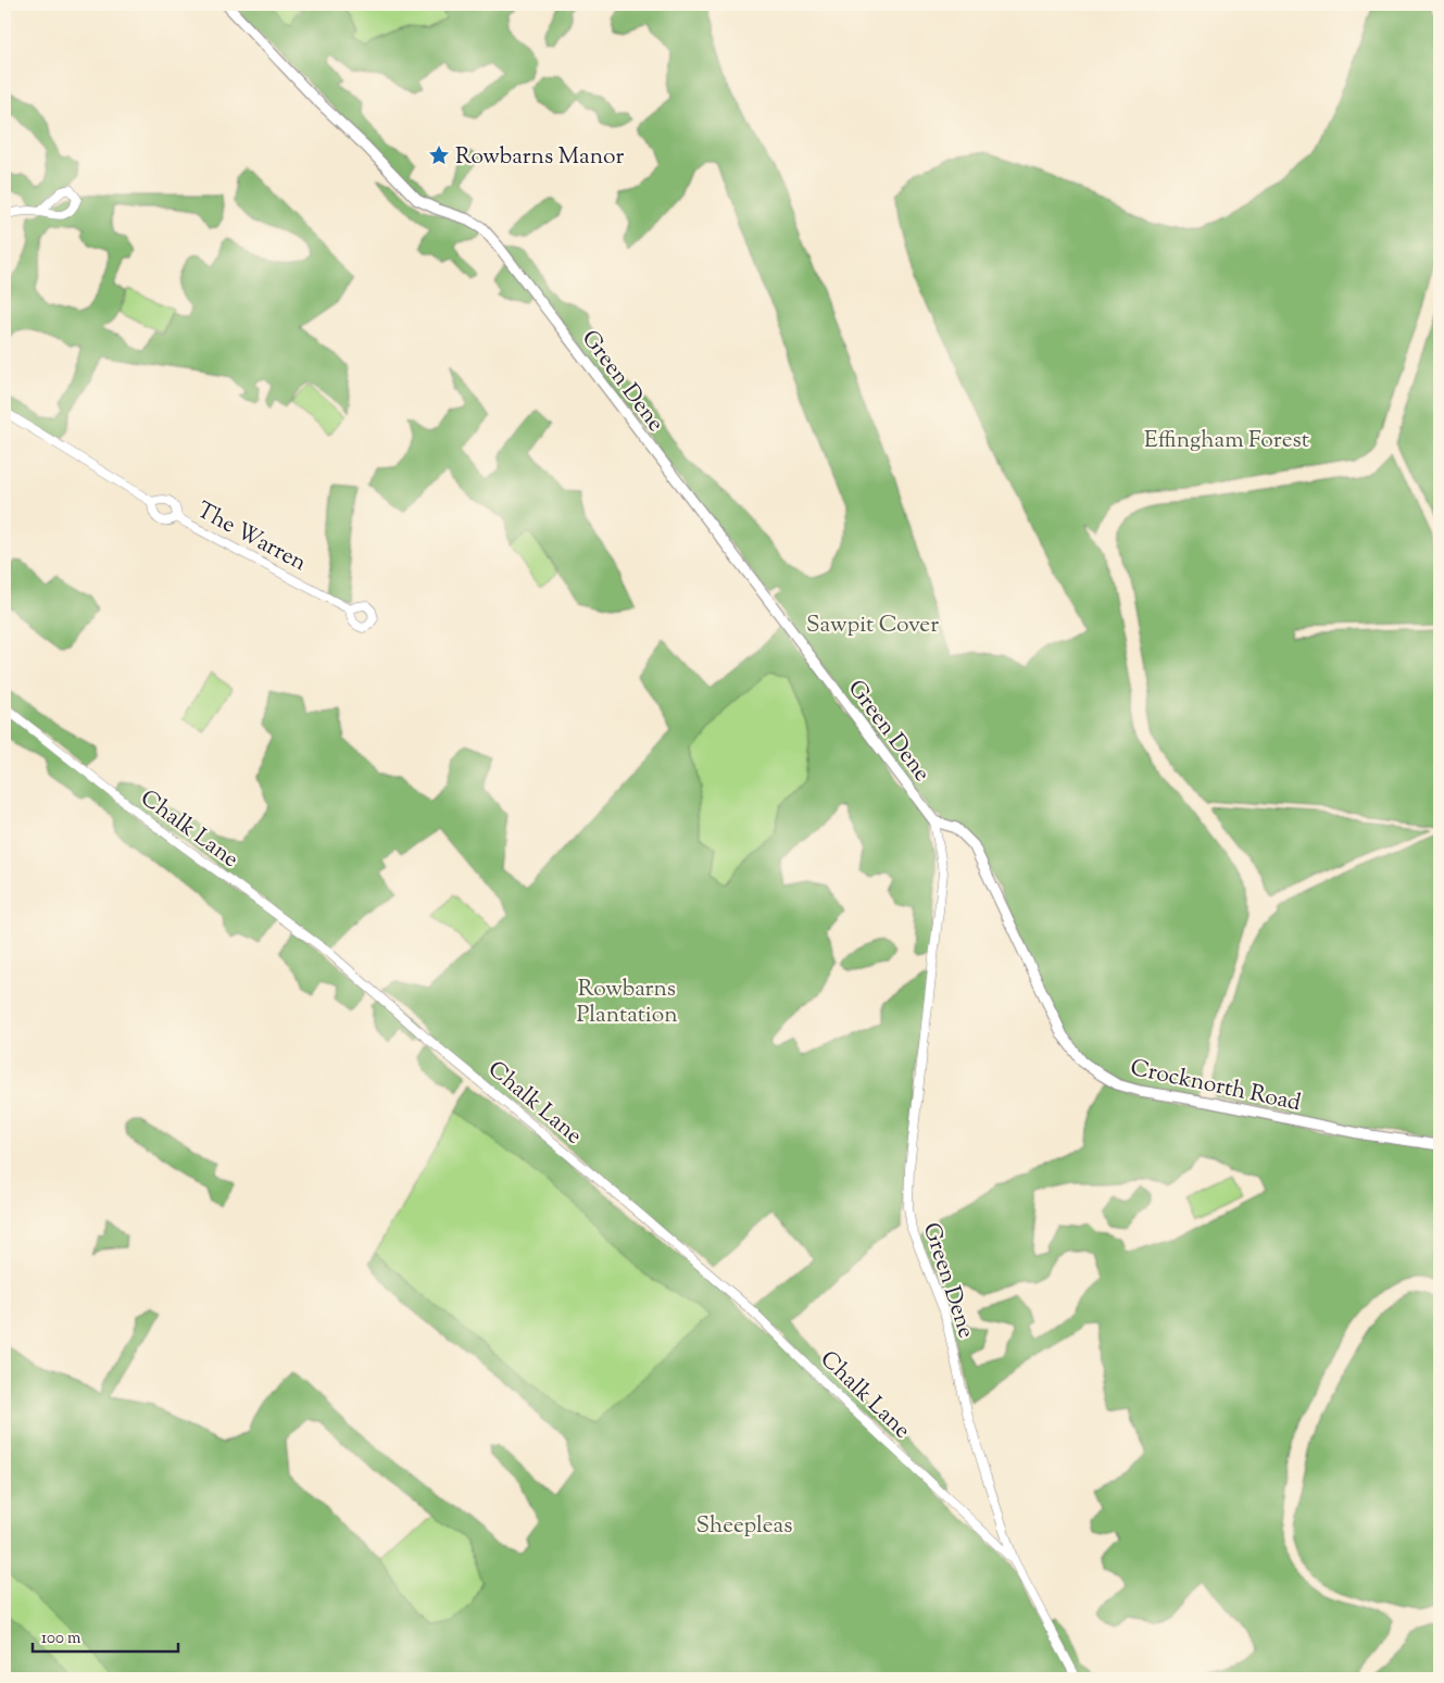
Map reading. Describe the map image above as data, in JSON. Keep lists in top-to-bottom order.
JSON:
{
  "streets": {
    "street": [
      "Green Dene",
      "The Warren",
      "Chalk Lane",
      "Crocknorth Road"
    ]
  },
  "crossings": [
    ["Green Dene", "Chalk Lane"],
    ["Green Dene", "Crocknorth Road"]
  ],
  "parks": [
    "Effingham Forest",
    "Sawpit Cover",
    "Rowbarns Plantation",
    "Sheepleas"
  ],
  "places": {
    "place": ["Rowbarns Manor"]
  },
  "scale_bar": "100 m"
}
